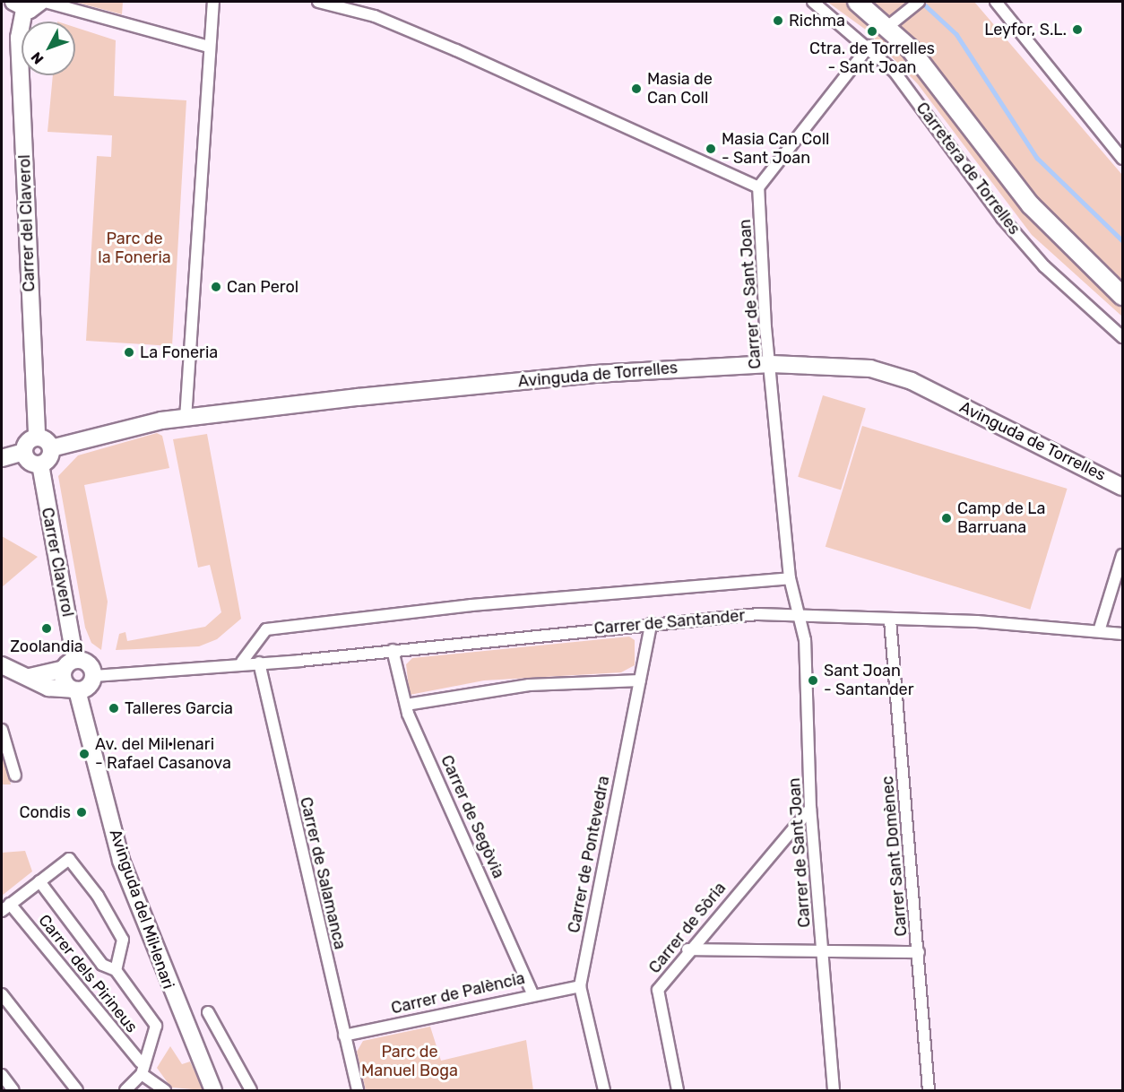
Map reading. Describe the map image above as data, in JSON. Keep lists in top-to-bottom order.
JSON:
{
  "streets": {
    "main road": ["Carretera de Torrelles"],
    "street": [
      "Carrer del Claverol",
      "Carrer de Sant Joan",
      "Avinguda de Torrelles",
      "Carrer Claverol",
      "Carrer de Santander",
      "Carrer de Segòvia",
      "Carrer de Pontevedra",
      "Carrer Sant Domènec",
      "Carrer de Salamanca",
      "Avinguda del Mil·lenari",
      "Carrer de Sòria",
      "Carrer dels Pirineus",
      "Carrer de Palència"
    ]
  },
  "crossings": [
    ["Carrer del Claverol", "Avinguda de Torrelles"],
    ["Carrer del Claverol", "Carrer Claverol"],
    ["Carrer de Sant Joan", "Avinguda de Torrelles"],
    ["Carrer de Sant Joan", "Carrer de Santander"],
    ["Carrer de Sant Joan", "Carrer de Sòria"],
    ["Avinguda de Torrelles", "Carrer Claverol"],
    ["Carrer Claverol", "Carrer de Santander"],
    ["Carrer Claverol", "Avinguda del Mil·lenari"],
    ["Carrer de Santander", "Carrer de Segòvia"],
    ["Carrer de Santander", "Carrer de Pontevedra"],
    ["Carrer de Santander", "Carrer Sant Domènec"],
    ["Carrer de Santander", "Carrer de Salamanca"],
    ["Carrer de Santander", "Avinguda del Mil·lenari"],
    ["Carrer de Segòvia", "Carrer de Palència"],
    ["Carrer de Pontevedra", "Carrer de Palència"],
    ["Carrer de Salamanca", "Carrer de Palència"]
  ],
  "parks": ["Parc de la Foneria", "Parc de Manuel Boga"],
  "places": [
    "Richma",
    "Leyfor, S.L.",
    "Ctra. de Torrelles - Sant Joan",
    "Masia de Can Coll",
    "Masia Can Coll - Sant Joan",
    "Can Perol",
    "La Foneria",
    "Camp de La Barruana",
    "Zoolandia",
    "Sant Joan - Santander",
    "Talleres Garcia",
    "Av. del Mil·lenari - Rafael Casanova",
    "Condis"
  ],
  "north": "bottom left"
}
